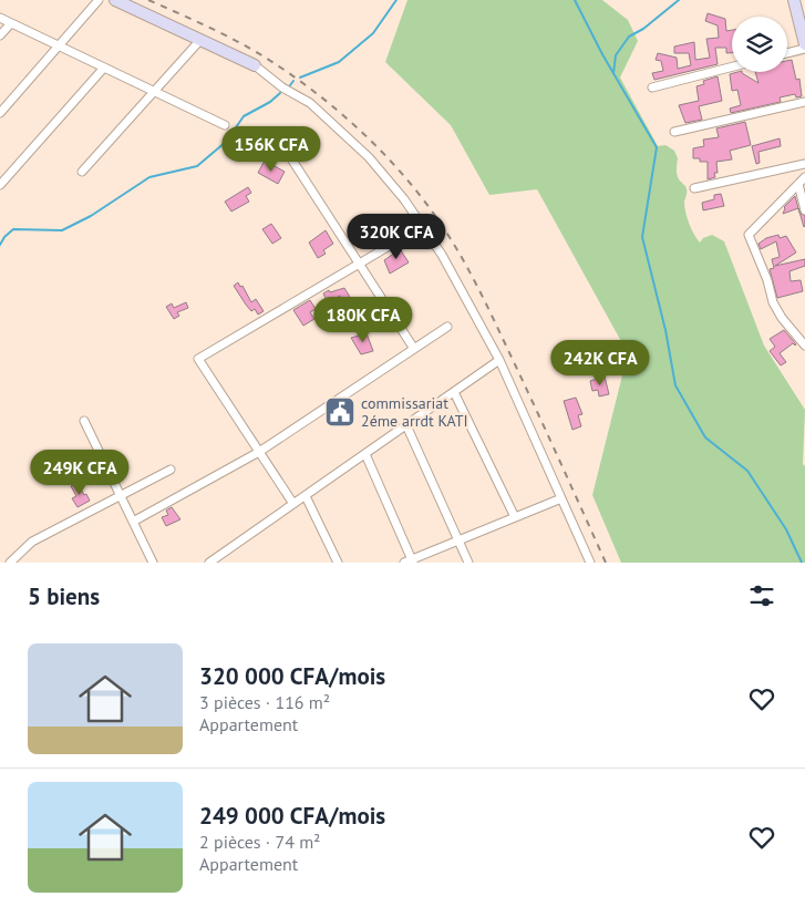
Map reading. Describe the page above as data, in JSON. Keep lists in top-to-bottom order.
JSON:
{
  "places": {
    "public building": ["commissariat 2éme arrdt KATI"]
  },
  "page": {
    "price": [
      "156K CFA",
      "320K CFA",
      "180K CFA",
      "242K CFA",
      "249K CFA"
    ],
    "heading": "5 biens",
    "list": [
      {
        "name": "320 000 CFA/mois",
        "note": "3 pièces · 116 m² · Appartement"
      },
      {
        "name": "249 000 CFA/mois",
        "note": "2 pièces · 74 m² · Appartement"
      }
    ]
  }
}
